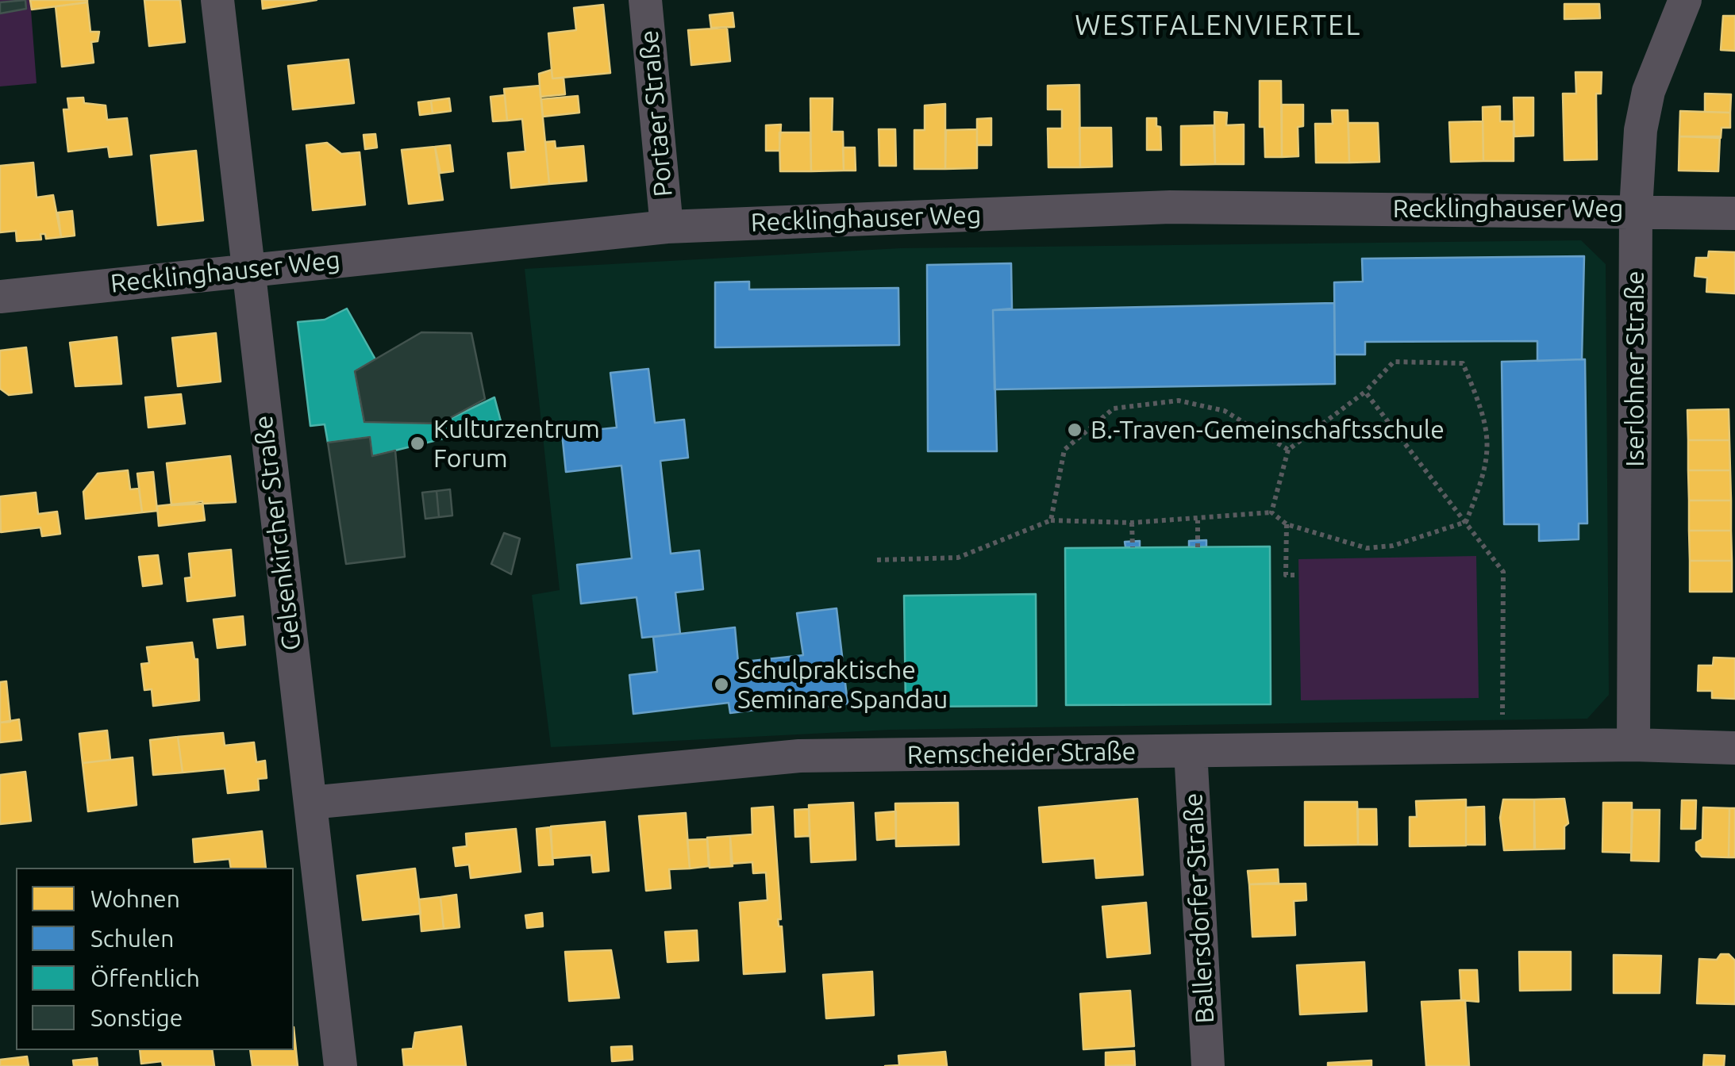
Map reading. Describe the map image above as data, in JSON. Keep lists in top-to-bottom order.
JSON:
{
  "streets": {
    "street": [
      "Portaer Straße",
      "Recklinghauser Weg",
      "Iserlohner Straße",
      "Gelsenkircher Straße",
      "Remscheider Straße",
      "Ballersdorfer Straße"
    ]
  },
  "crossings": [
    ["Portaer Straße", "Recklinghauser Weg"],
    ["Recklinghauser Weg", "Iserlohner Straße"],
    ["Recklinghauser Weg", "Gelsenkircher Straße"],
    ["Iserlohner Straße", "Remscheider Straße"],
    ["Gelsenkircher Straße", "Remscheider Straße"],
    ["Remscheider Straße", "Ballersdorfer Straße"]
  ],
  "districts": ["WESTFALENVIERTEL"],
  "places": ["B.-Traven-Gemeinschaftsschule", "Kulturzentrum Forum", "Schulpraktische Seminare Spandau"],
  "legend": [
    "Wohnen",
    "Schulen",
    "Öffentlich",
    "Sonstige"
  ]
}
